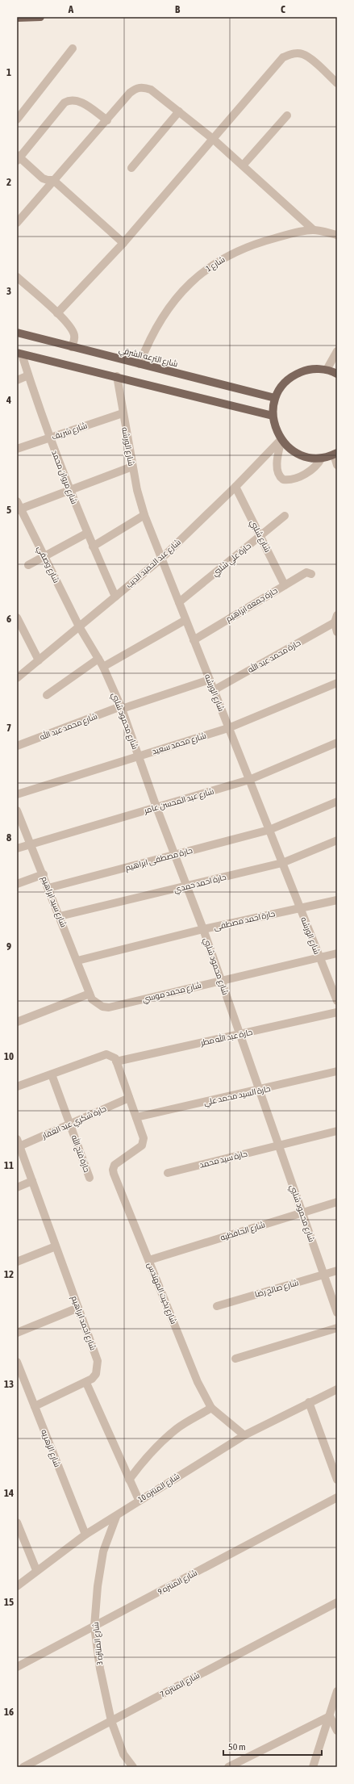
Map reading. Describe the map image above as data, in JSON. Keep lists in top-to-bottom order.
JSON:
{
  "streets": {
    "main road": ["شارع الترعه الشرقي"],
    "street": [
      "شارع 1",
      "شارع شريف",
      "شارع الورشه",
      "شارع مروان محمد",
      "شارع شلبي",
      "حارة علي شلبي",
      "شارع عبد الحميد الديب",
      "شارع وصفي",
      "حارة جمعه ابراهيم",
      "حارة محمد عبد الله",
      "شارع محمود شلبي",
      "شارع محمد عبد الله",
      "شارع محمد سعيد",
      "شارع عبد المحسن عامر",
      "حارة مصطفى ابراهيم",
      "حارة احمد حمدي",
      "شارع سيد ابراهيم",
      "حارة احمد مصطفى",
      "شارع محمد موسي",
      "حارة عبد الله مطر",
      "حارة السيد محمد علي",
      "حارة شكري عبد الغفار",
      "حارة فتح الله",
      "حارة سيد محمد",
      "شارع الحافظيه",
      "شارع صالح رضا",
      "شارع بخيت المهندس",
      "شارع احمد ابراهيم",
      "شارع الزهريه",
      "شارع المنتزه 10",
      "شارع المنتزه 9",
      "شارع المنتزه 3",
      "شارع المنتزه 7"
    ]
  },
  "crossings": [
    ["شارع 1", "شارع الترعه الشرقي"],
    ["شارع شريف", "شارع الورشه"],
    ["شارع شريف", "شارع مروان محمد"],
    ["شارع الورشه", "حارة علي شلبي"],
    ["شارع الورشه", "شارع عبد الحميد الديب"],
    ["شارع الورشه", "حارة جمعه ابراهيم"],
    ["شارع الورشه", "حارة محمد عبد الله"],
    ["شارع الورشه", "شارع محمد عبد الله"],
    ["شارع الورشه", "شارع محمد سعيد"],
    ["شارع الورشه", "شارع عبد المحسن عامر"],
    ["شارع الورشه", "حارة مصطفى ابراهيم"],
    ["شارع الورشه", "حارة احمد حمدي"],
    ["شارع الورشه", "حارة احمد مصطفى"],
    ["شارع الورشه", "شارع محمد موسي"],
    ["شارع مروان محمد", "شارع عبد الحميد الديب"],
    ["شارع شلبي", "حارة علي شلبي"],
    ["شارع شلبي", "شارع عبد الحميد الديب"],
    ["شارع شلبي", "حارة جمعه ابراهيم"],
    ["شارع عبد الحميد الديب", "شارع وصفي"],
    ["شارع عبد الحميد الديب", "شارع محمود شلبي"],
    ["شارع وصفي", "شارع محمود شلبي"],
    ["شارع محمود شلبي", "شارع محمد عبد الله"],
    ["شارع محمود شلبي", "شارع محمد سعيد"],
    ["شارع محمود شلبي", "شارع عبد المحسن عامر"],
    ["شارع محمود شلبي", "حارة مصطفى ابراهيم"],
    ["شارع محمود شلبي", "حارة احمد حمدي"],
    ["شارع محمود شلبي", "حارة احمد مصطفى"],
    ["شارع محمود شلبي", "شارع محمد موسي"],
    ["شارع محمود شلبي", "حارة عبد الله مطر"],
    ["شارع محمود شلبي", "حارة السيد محمد علي"],
    ["شارع محمود شلبي", "حارة سيد محمد"],
    ["شارع محمود شلبي", "شارع الحافظيه"],
    ["شارع محمود شلبي", "شارع صالح رضا"],
    ["شارع عبد المحسن عامر", "شارع سيد ابراهيم"],
    ["حارة مصطفى ابراهيم", "شارع سيد ابراهيم"],
    ["حارة احمد حمدي", "شارع سيد ابراهيم"],
    ["شارع سيد ابراهيم", "حارة احمد مصطفى"],
    ["شارع سيد ابراهيم", "شارع محمد موسي"],
    ["حارة السيد محمد علي", "شارع بخيت المهندس"],
    ["حارة شكري عبد الغفار", "حارة فتح الله"],
    ["حارة شكري عبد الغفار", "شارع احمد ابراهيم"],
    ["شارع الحافظيه", "شارع بخيت المهندس"],
    ["شارع بخيت المهندس", "شارع المنتزه 10"],
    ["شارع الزهريه", "شارع المنتزه 10"],
    ["شارع المنتزه 10", "شارع المنتزه 3"],
    ["شارع المنتزه 9", "شارع المنتزه 3"],
    ["شارع المنتزه 3", "شارع المنتزه 7"]
  ],
  "scale_bar": "50 m",
  "grid": {
    "columns": ["A", "B", "C"],
    "rows": [
      "1",
      "2",
      "3",
      "4",
      "5",
      "6",
      "7",
      "8",
      "9",
      "10",
      "11",
      "12",
      "13",
      "14",
      "15",
      "16"
    ]
  }
}
